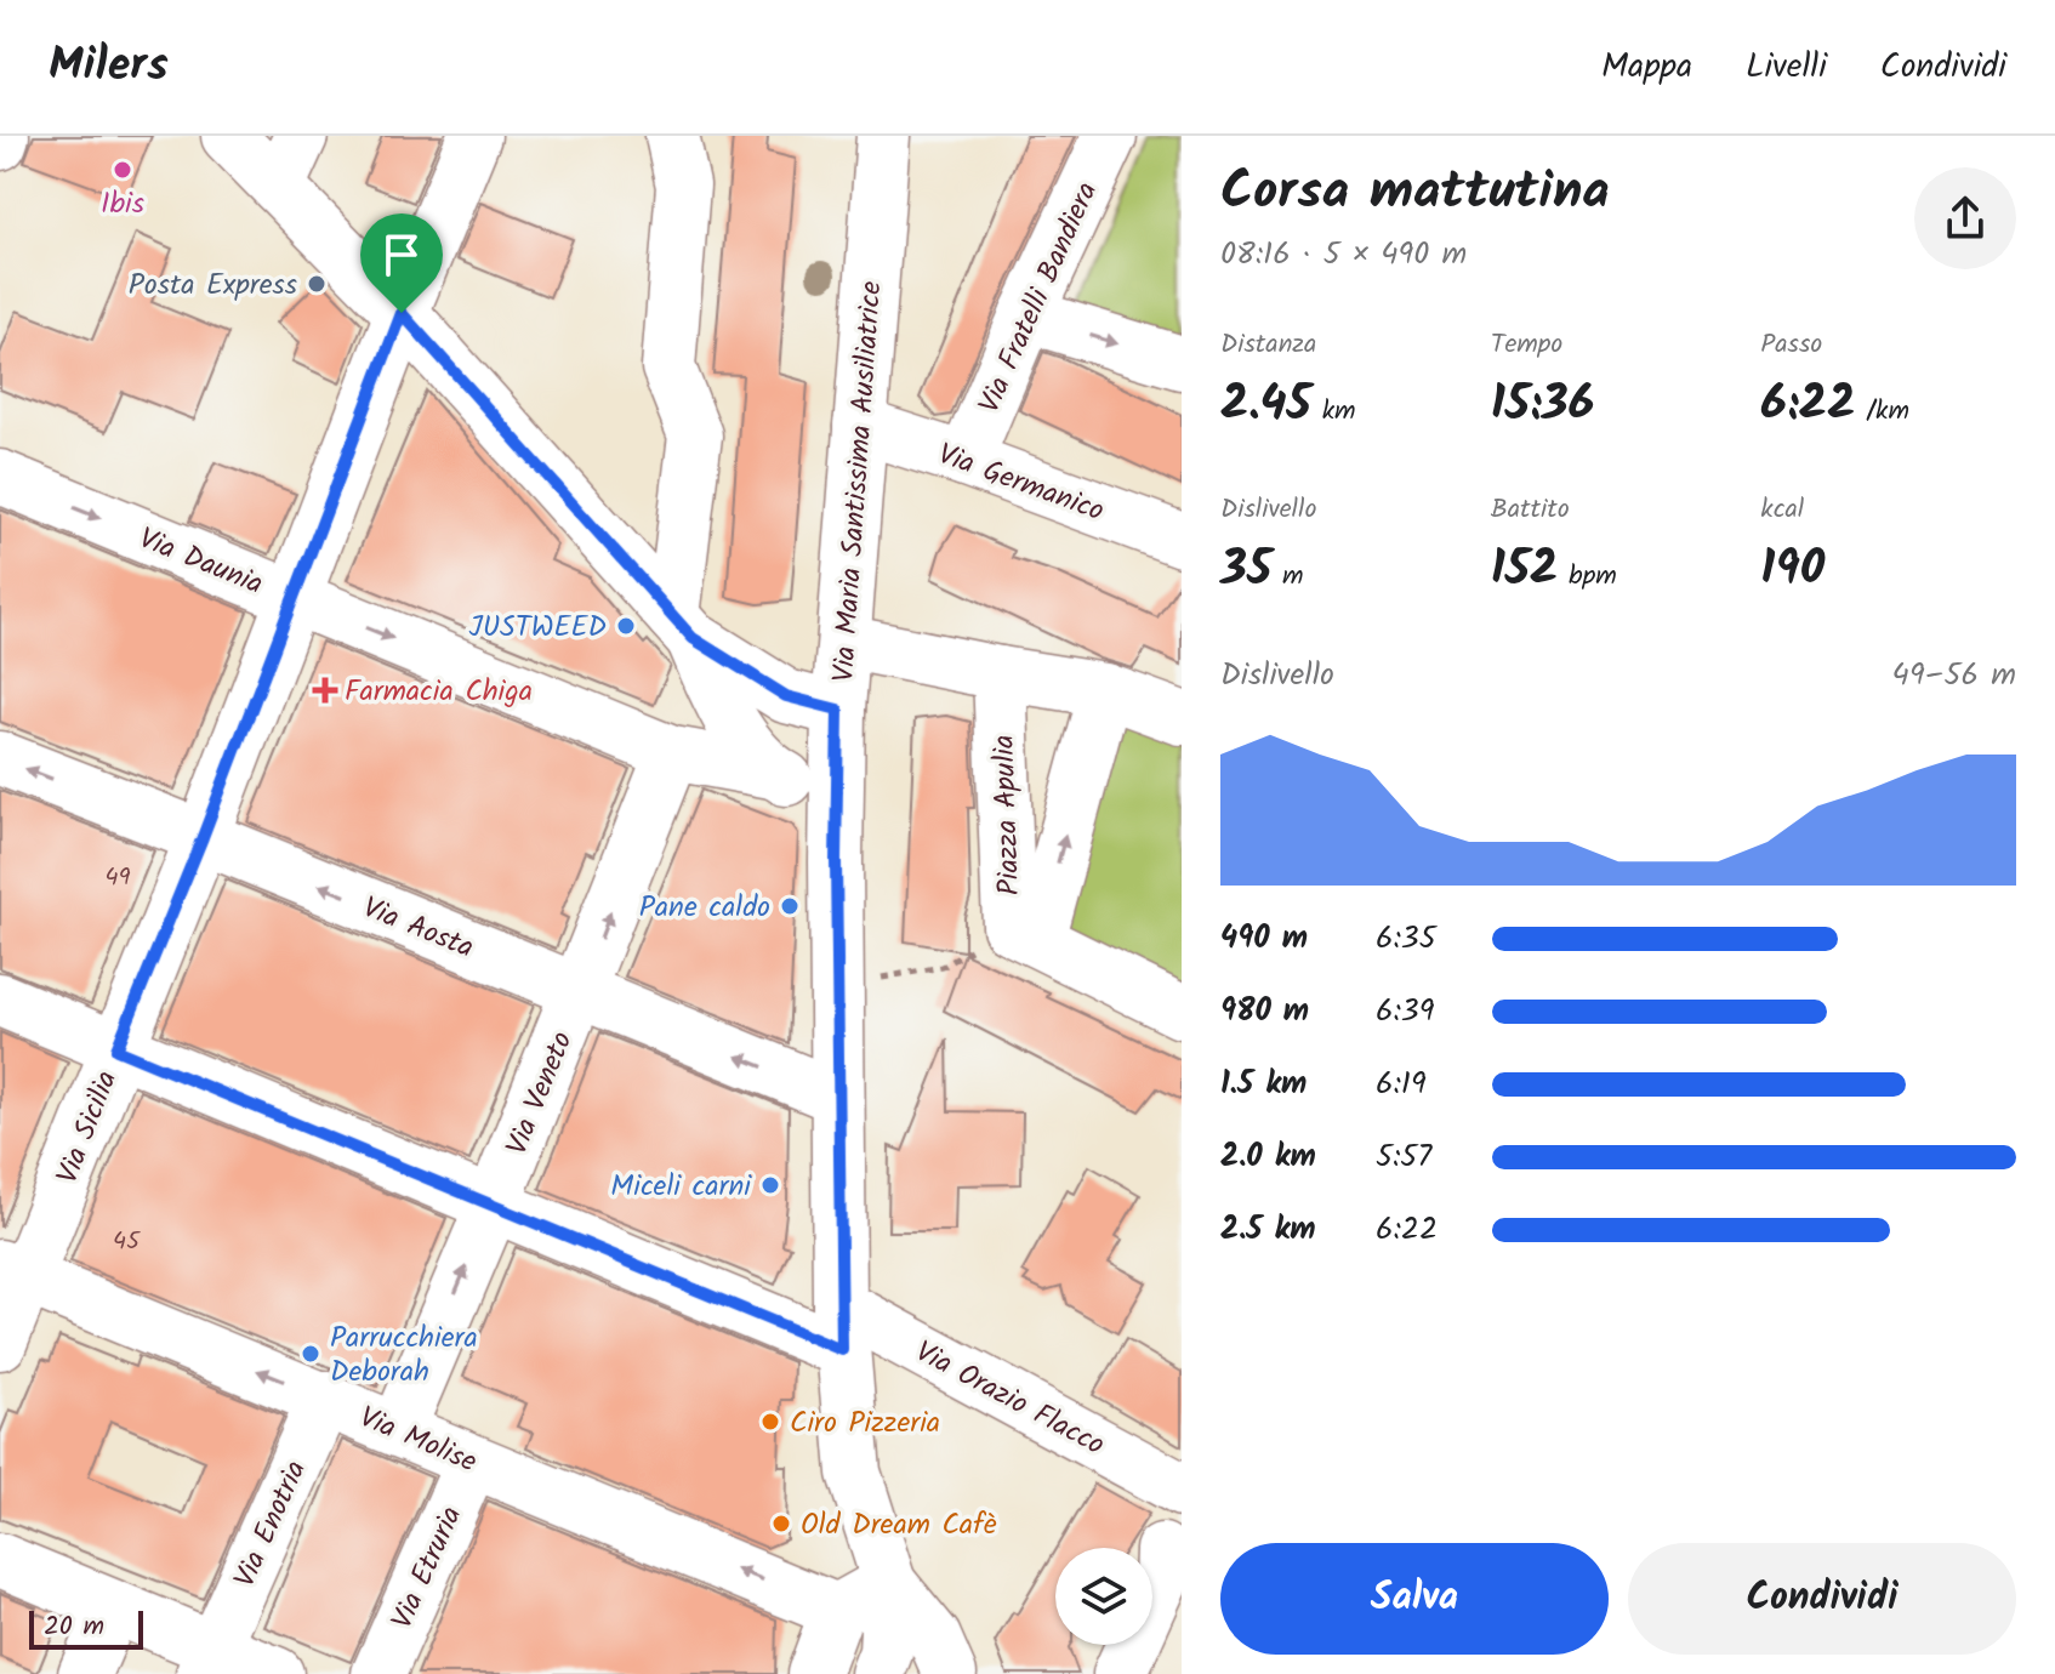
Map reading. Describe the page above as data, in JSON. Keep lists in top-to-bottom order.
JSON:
{
  "streets": {
    "street": [
      "Via Fratelli Bandiera",
      "Via Maria Santissima Ausiliatrice",
      "Via Germanico",
      "Via Daunia",
      "Piazza Apulia",
      "Via Aosta",
      "Via Veneto",
      "Via Sicilia",
      "Via Orazio Flacco",
      "Via Molise",
      "Via Enotria",
      "Via Etruria"
    ]
  },
  "crossings": [
    ["Via Fratelli Bandiera", "Via Germanico"],
    ["Via Maria Santissima Ausiliatrice", "Via Germanico"],
    ["Via Maria Santissima Ausiliatrice", "Via Aosta"],
    ["Via Maria Santissima Ausiliatrice", "Via Orazio Flacco"],
    ["Via Daunia", "Via Veneto"],
    ["Via Daunia", "Via Sicilia"],
    ["Via Aosta", "Via Veneto"],
    ["Via Aosta", "Via Sicilia"],
    ["Via Veneto", "Via Orazio Flacco"],
    ["Via Veneto", "Via Molise"],
    ["Via Sicilia", "Via Orazio Flacco"],
    ["Via Sicilia", "Via Molise"],
    ["Via Molise", "Via Enotria"],
    ["Via Molise", "Via Etruria"]
  ],
  "one_way": ["Via Veneto"],
  "places": {
    "other": [
      "Ibis",
      "Posta Express",
      "JUSTWEED",
      "Pane caldo",
      "Miceli carni",
      "Parrucchiera Deborah",
      "Ciro Pizzeria",
      "Old Dream Cafè"
    ],
    "health": ["Farmacia Chiga"]
  },
  "house_numbers": ["49", "45"],
  "scale_bar": "20 m",
  "page": {
    "header": "Milers",
    "nav": ["Mappa", "Livelli", "Condividi"],
    "heading": ["Corsa mattutina", "08:16 · 5 × 490 m"],
    "stats": [
      ["Distanza", "2.45 km"],
      ["Tempo", "15:36"],
      ["Passo", "6:22 /km"],
      ["Dislivello", "35 m"],
      ["Battito", "152 bpm"],
      ["kcal", "190"]
    ],
    "chart": ["Dislivello", "49–56 m"],
    "list": [
      {
        "name": "490 m",
        "note": "6:35"
      },
      {
        "name": "980 m",
        "note": "6:39"
      },
      {
        "name": "1.5 km",
        "note": "6:19"
      },
      {
        "name": "2.0 km",
        "note": "5:57"
      },
      {
        "name": "2.5 km",
        "note": "6:22"
      }
    ],
    "buttons": ["Salva", "Condividi"],
    "scale": "20 m"
  }
}
